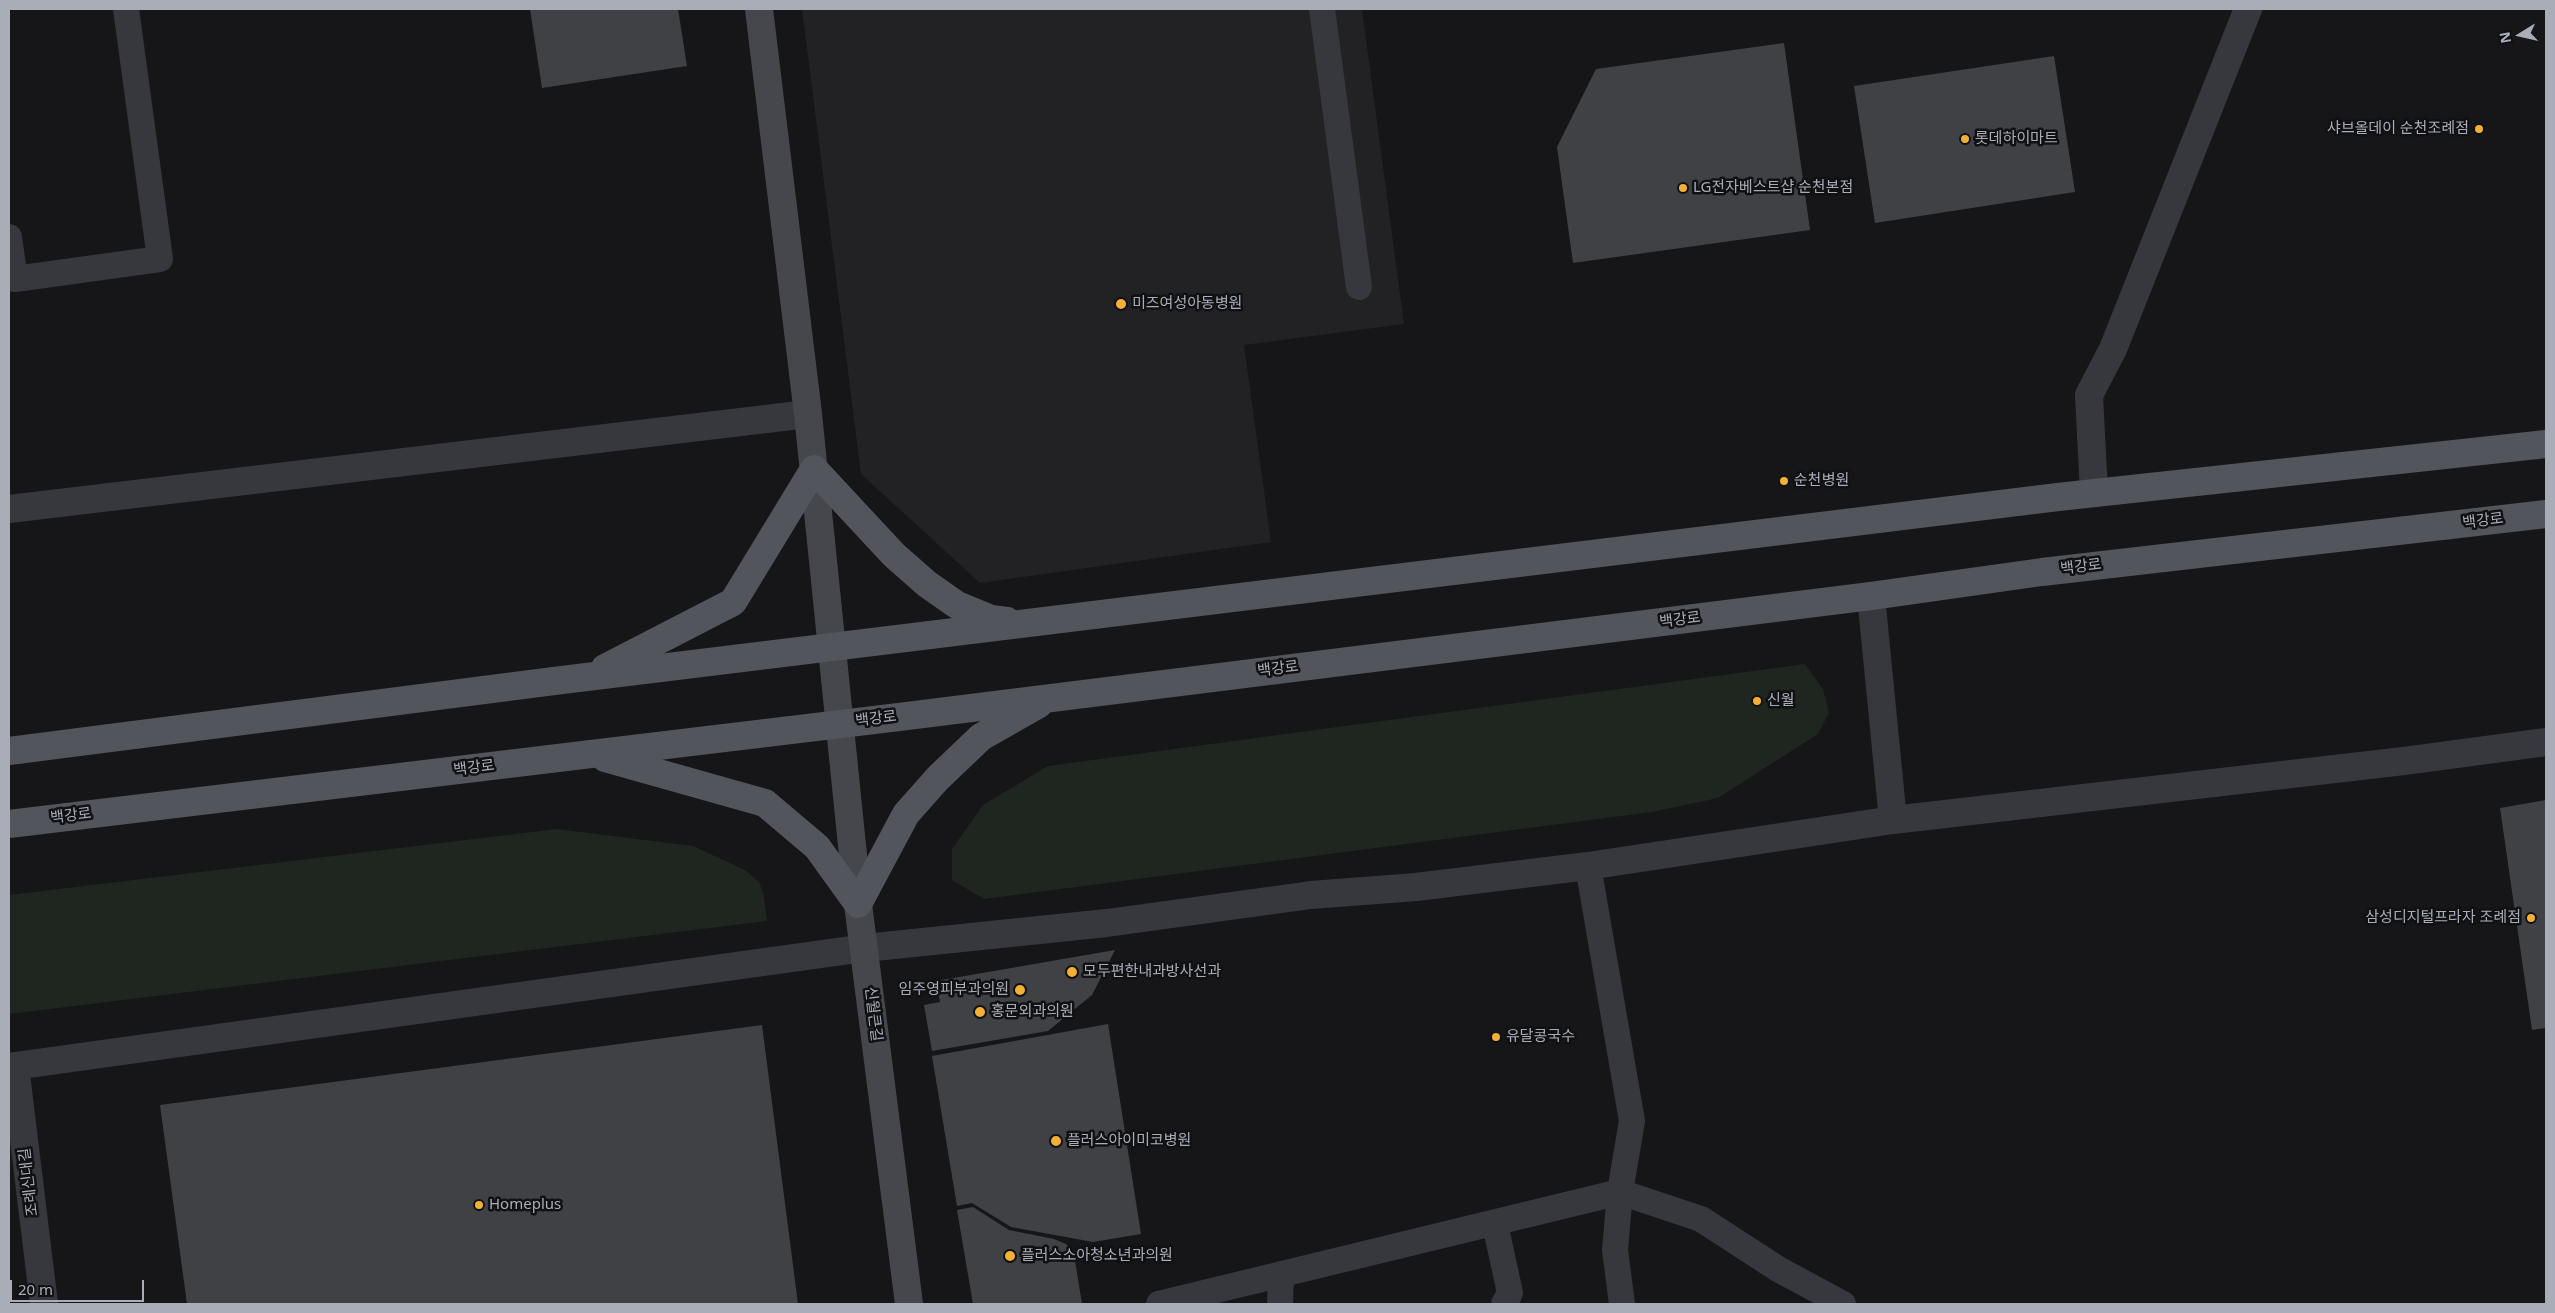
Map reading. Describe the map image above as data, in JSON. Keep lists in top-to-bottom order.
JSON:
{
  "streets": {
    "main road": ["백강로"],
    "street": ["신월큰길", "조례신대길"]
  },
  "crossings": [
    ["백강로", "신월큰길"]
  ],
  "places": [
    "샤브올데이 순천조례점",
    "롯데하이마트",
    "LG전자베스트샵 순천본점",
    "미즈여성아동병원",
    "순천병원",
    "신월",
    "삼성디지털프라자 조례점",
    "모두편한내과방사선과",
    "임주영피부과의원",
    "홍문외과의원",
    "유달콩국수",
    "플러스아이미코병원",
    "Homeplus",
    "플러스소아청소년과의원"
  ],
  "scale_bar": "20 m",
  "north": "left"
}
